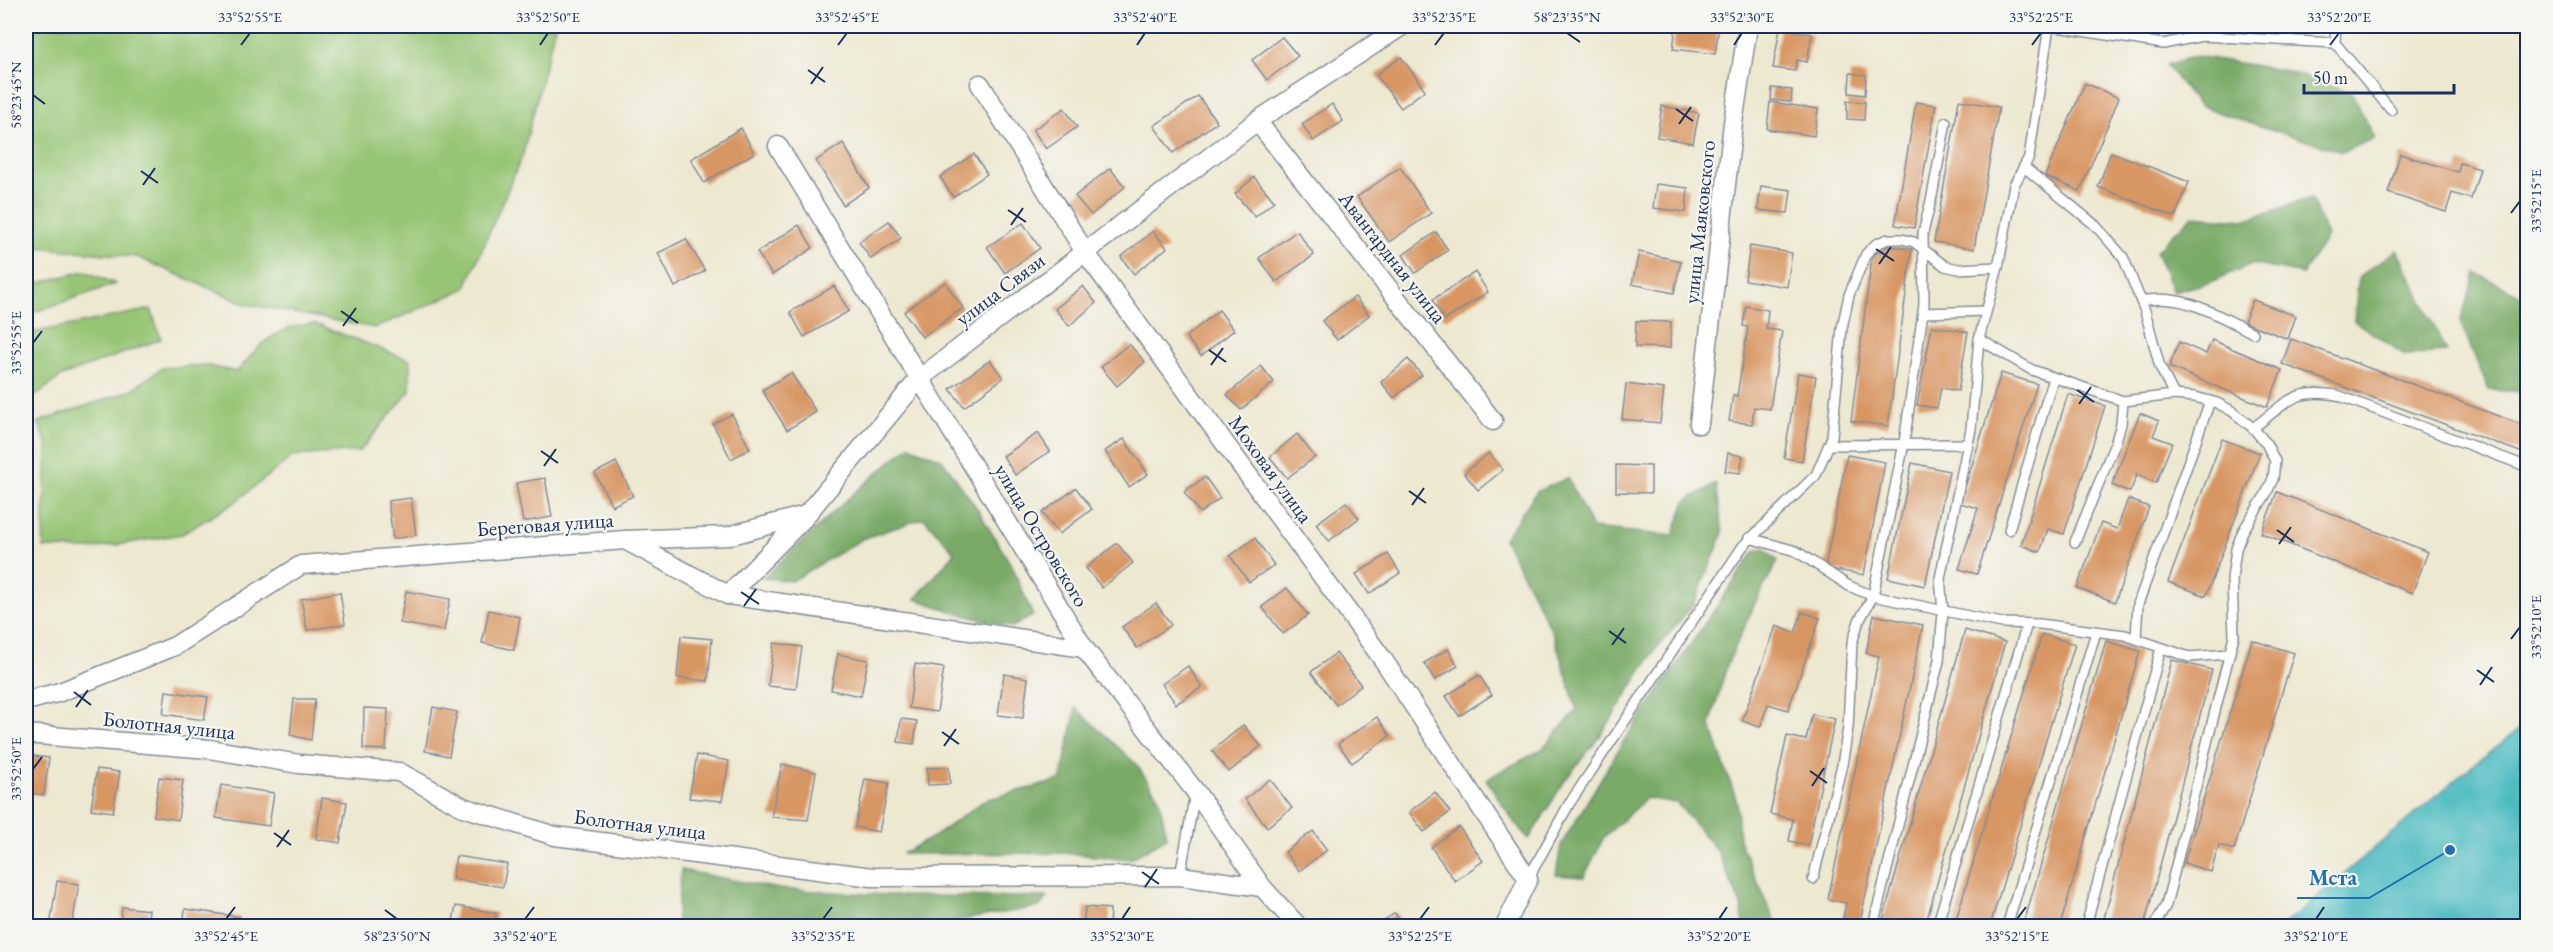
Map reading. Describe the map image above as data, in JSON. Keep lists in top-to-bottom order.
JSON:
{
  "streets": {
    "street": [
      "улица Маяковского",
      "Авангардная улица",
      "улица Связи",
      "Моховая улица",
      "Береговая улица",
      "улица Островского",
      "Болотная улица"
    ]
  },
  "crossings": [
    ["Авангардная улица", "улица Связи"],
    ["улица Связи", "Моховая улица"],
    ["улица Связи", "Береговая улица"],
    ["улица Связи", "улица Островского"],
    ["Береговая улица", "улица Островского"],
    ["улица Островского", "Болотная улица"]
  ],
  "places": ["Мста"],
  "scale_bar": "50 m",
  "coordinates": [
    "33°52'55\"E",
    "33°52'50\"E",
    "33°52'45\"E",
    "33°52'40\"E",
    "33°52'35\"E",
    "58°23'35\"N",
    "33°52'30\"E",
    "33°52'25\"E",
    "33°52'20\"E",
    "58°23'45\"N",
    "33°52'15\"E",
    "33°52'10\"E",
    "58°23'50\"N"
  ]
}
